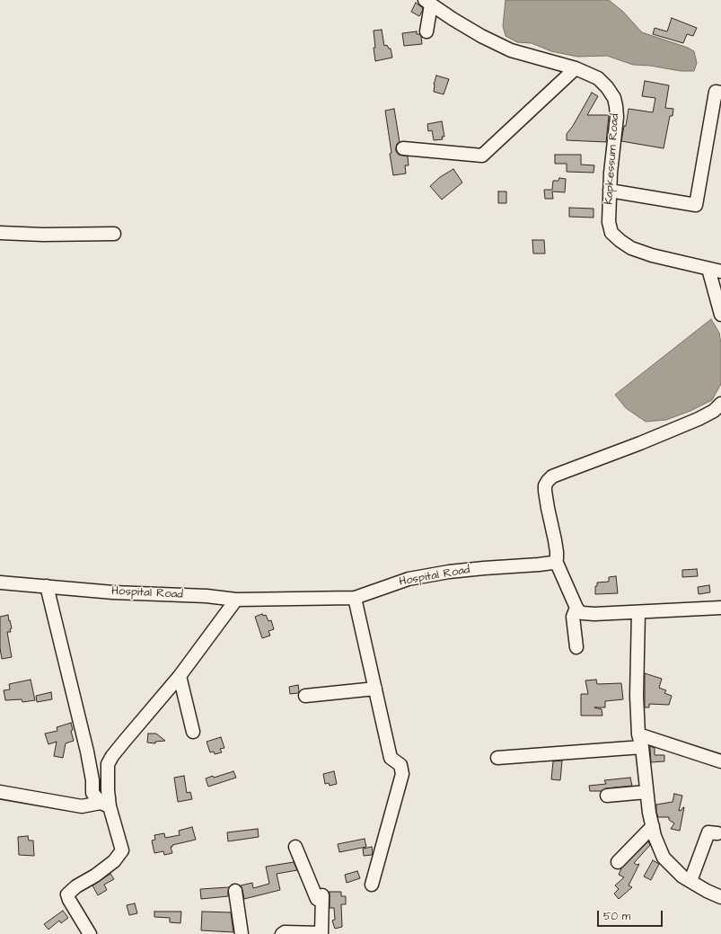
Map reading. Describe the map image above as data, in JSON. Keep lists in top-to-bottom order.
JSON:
{
  "streets": {
    "street": ["Kapkessum Road", "Hospital Road"]
  },
  "scale_bar": "50 m"
}
